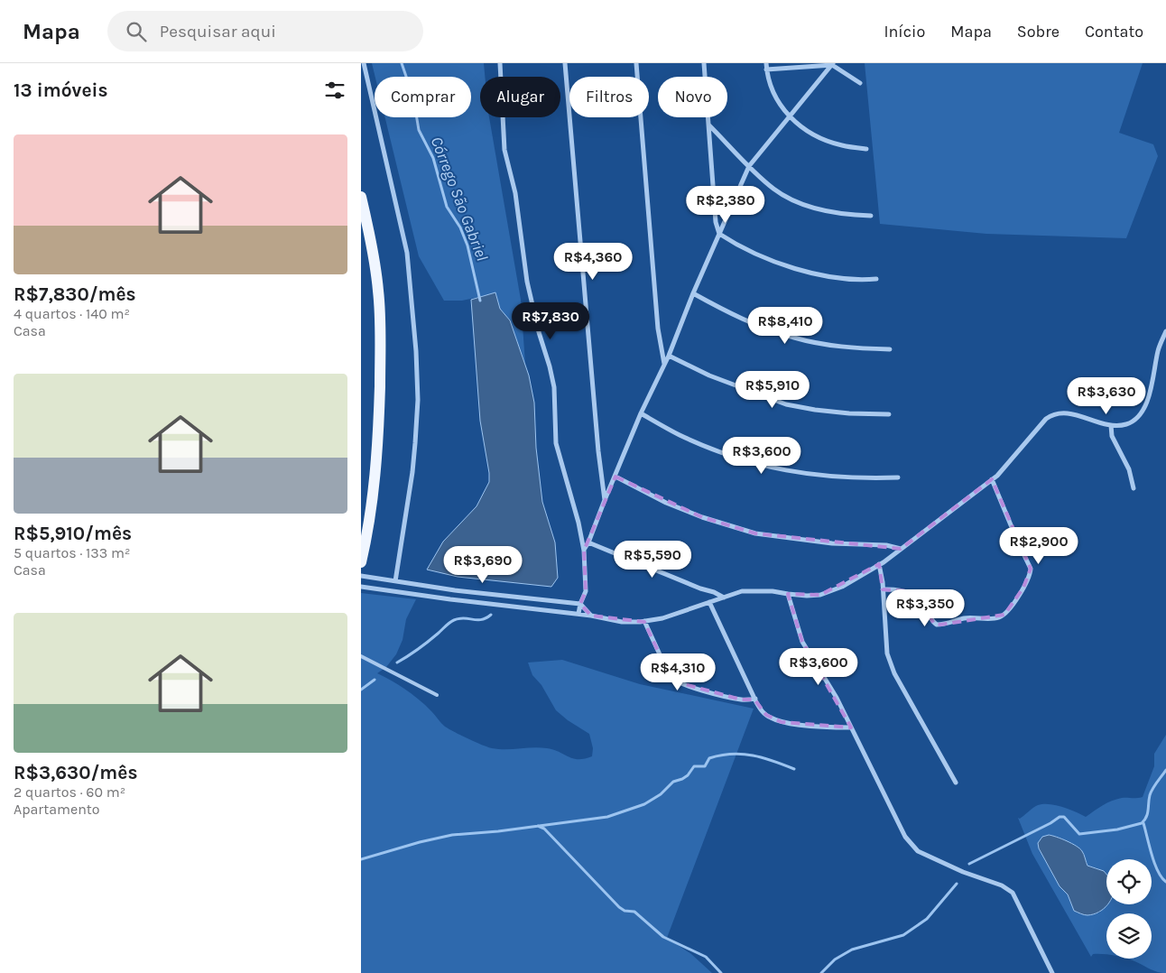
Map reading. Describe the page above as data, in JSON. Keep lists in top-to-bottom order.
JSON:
{
  "water": ["Córrego São Gabriel"],
  "page": {
    "header": "Mapa",
    "search": "Pesquisar aqui",
    "nav": [
      "Início",
      "Mapa",
      "Sobre",
      "Contato"
    ],
    "heading": "13 imóveis",
    "chip": [
      "Comprar",
      "Alugar",
      "Filtros",
      "Novo"
    ],
    "list": [
      {
        "name": "R$7,830/mês",
        "note": "4 quartos · 140 m² · Casa"
      },
      {
        "name": "R$5,910/mês",
        "note": "5 quartos · 133 m² · Casa"
      },
      {
        "name": "R$3,630/mês",
        "note": "2 quartos · 60 m² · Apartamento"
      }
    ],
    "price": [
      "R$2,380",
      "R$4,360",
      "R$7,830",
      "R$8,410",
      "R$5,910",
      "R$3,630",
      "R$3,600",
      "R$2,900",
      "R$5,590",
      "R$3,690",
      "R$3,350",
      "R$3,600",
      "R$4,310"
    ]
  }
}
